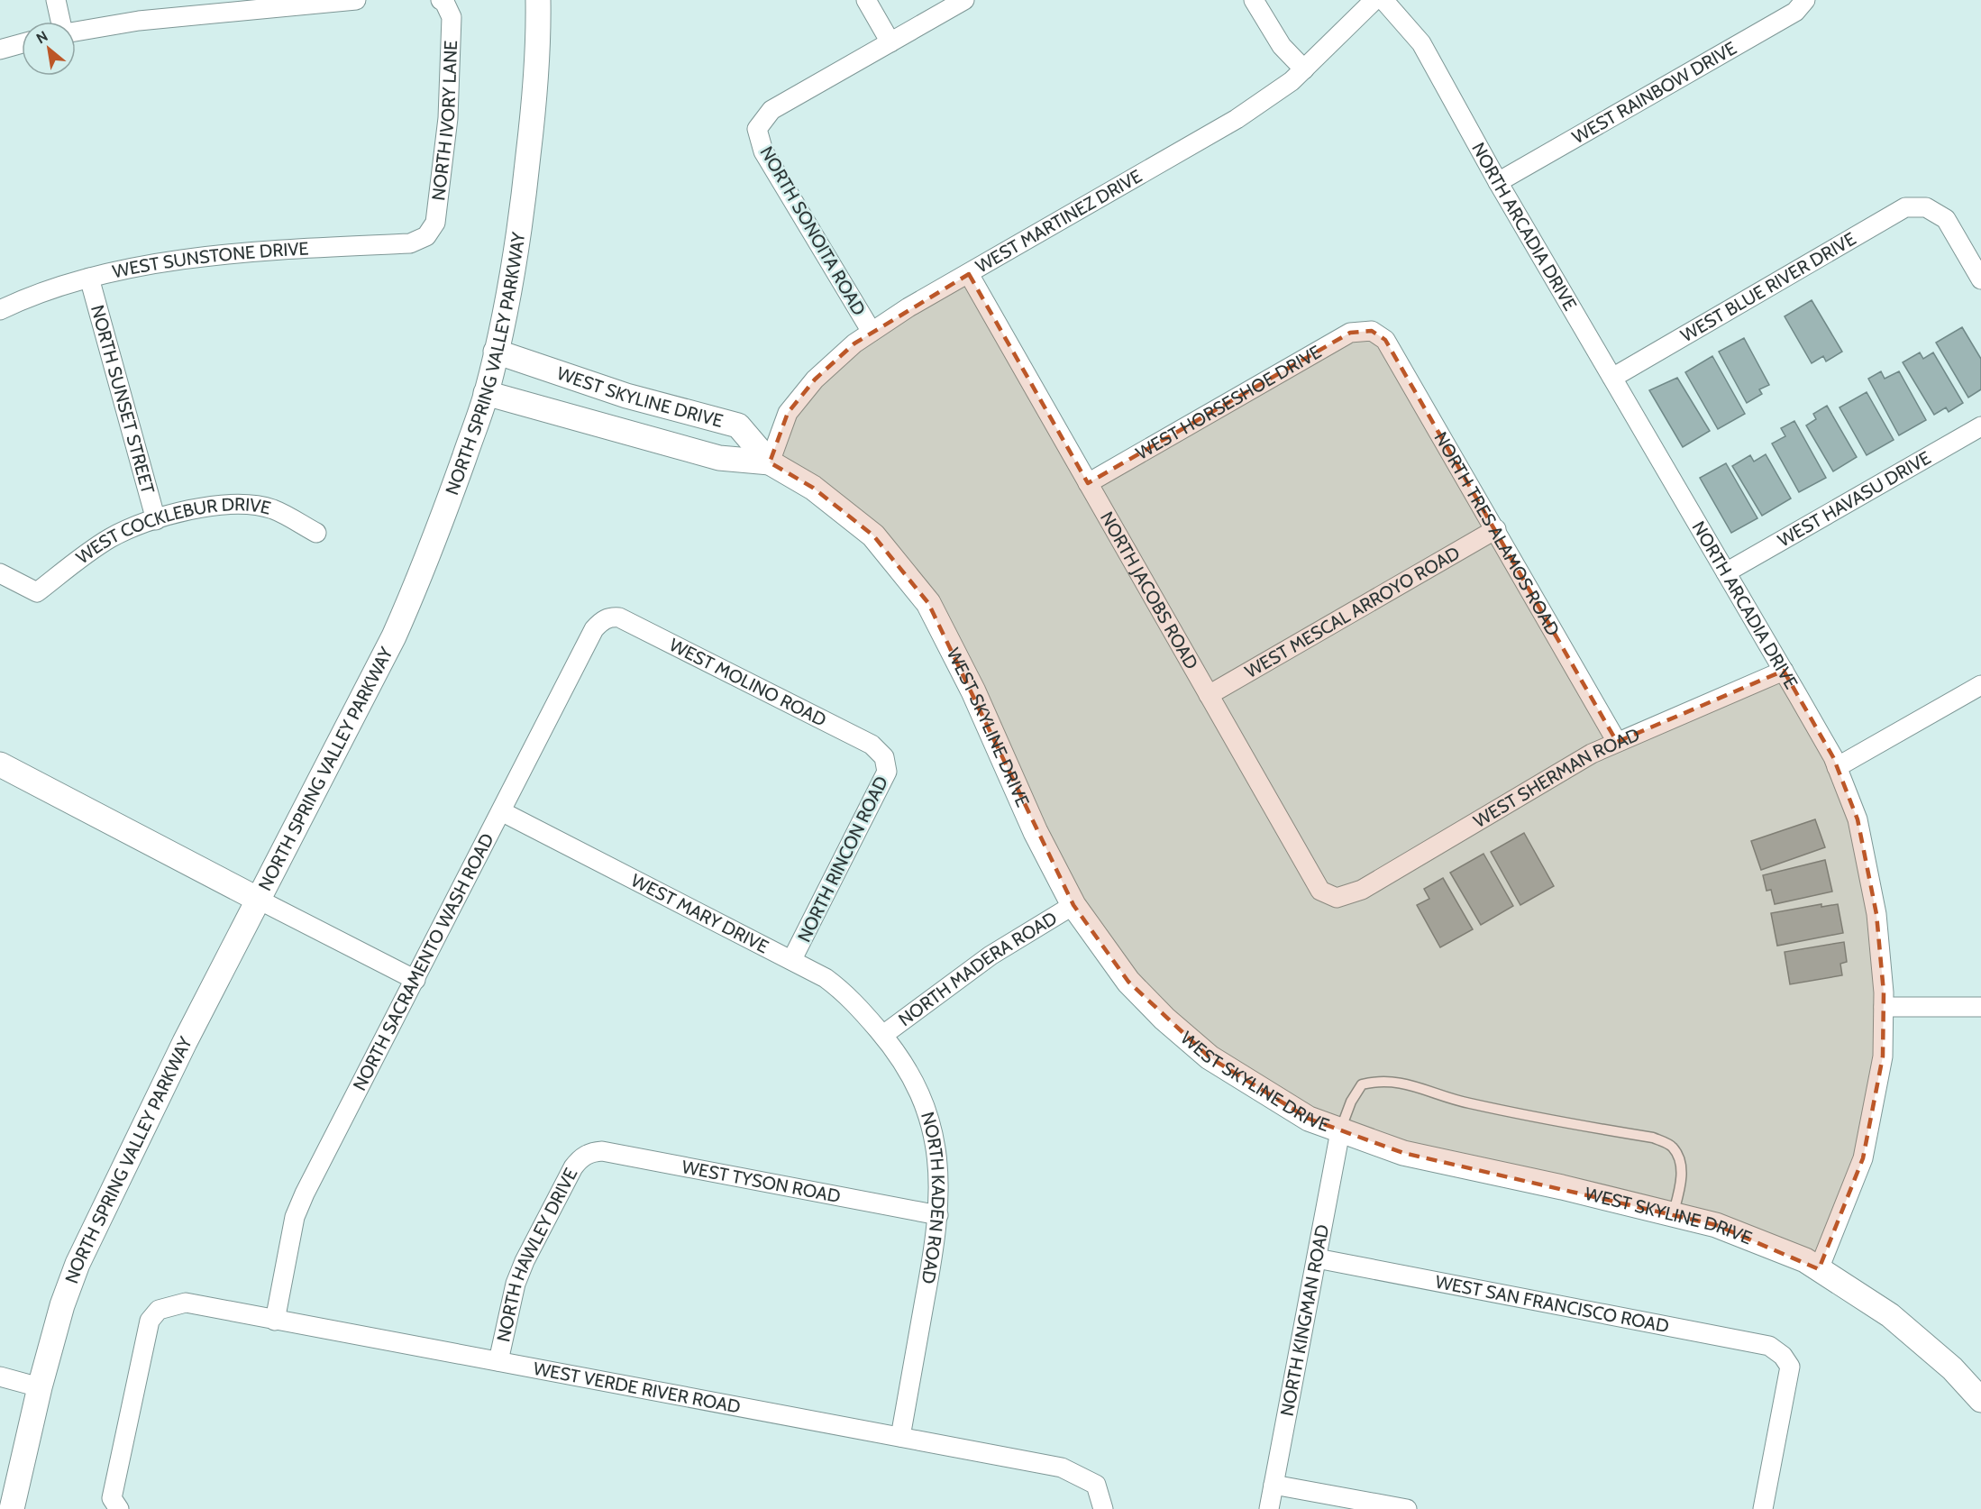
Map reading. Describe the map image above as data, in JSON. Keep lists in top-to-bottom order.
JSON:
{
  "streets": {
    "street": [
      "WEST RAINBOW DRIVE",
      "NORTH IVORY LANE",
      "WEST MARTINEZ DRIVE",
      "NORTH ARCADIA DRIVE",
      "NORTH SONOITA ROAD",
      "WEST SUNSTONE DRIVE",
      "WEST BLUE RIVER DRIVE",
      "NORTH SPRING VALLEY PARKWAY",
      "WEST SKYLINE DRIVE",
      "NORTH SUNSET STREET",
      "WEST HORSESHOE DRIVE",
      "WEST HAVASU DRIVE",
      "NORTH TRES ALAMOS ROAD",
      "WEST COCKLEBUR DRIVE",
      "NORTH JACOBS ROAD",
      "WEST MESCAL ARROYO ROAD",
      "WEST MOLINO ROAD",
      "WEST SHERMAN ROAD",
      "NORTH RINCON ROAD",
      "WEST MARY DRIVE",
      "NORTH SACRAMENTO WASH ROAD",
      "NORTH MADERA ROAD",
      "WEST TYSON ROAD",
      "NORTH KADEN ROAD",
      "NORTH HAWLEY DRIVE",
      "WEST SAN FRANCISCO ROAD",
      "NORTH KINGMAN ROAD",
      "WEST VERDE RIVER ROAD"
    ]
  },
  "crossings": [
    ["WEST RAINBOW DRIVE", "NORTH ARCADIA DRIVE"],
    ["NORTH IVORY LANE", "WEST SUNSTONE DRIVE"],
    ["WEST MARTINEZ DRIVE", "NORTH SONOITA ROAD"],
    ["WEST MARTINEZ DRIVE", "WEST SKYLINE DRIVE"],
    ["WEST MARTINEZ DRIVE", "NORTH JACOBS ROAD"],
    ["NORTH ARCADIA DRIVE", "WEST BLUE RIVER DRIVE"],
    ["NORTH ARCADIA DRIVE", "WEST SKYLINE DRIVE"],
    ["NORTH ARCADIA DRIVE", "WEST HAVASU DRIVE"],
    ["NORTH ARCADIA DRIVE", "WEST SHERMAN ROAD"],
    ["WEST SUNSTONE DRIVE", "NORTH SUNSET STREET"],
    ["NORTH SPRING VALLEY PARKWAY", "WEST SKYLINE DRIVE"],
    ["WEST SKYLINE DRIVE", "NORTH MADERA ROAD"],
    ["WEST SKYLINE DRIVE", "NORTH KINGMAN ROAD"],
    ["NORTH SUNSET STREET", "WEST COCKLEBUR DRIVE"],
    ["WEST HORSESHOE DRIVE", "NORTH TRES ALAMOS ROAD"],
    ["WEST HORSESHOE DRIVE", "NORTH JACOBS ROAD"],
    ["NORTH TRES ALAMOS ROAD", "WEST MESCAL ARROYO ROAD"],
    ["NORTH TRES ALAMOS ROAD", "WEST SHERMAN ROAD"],
    ["NORTH JACOBS ROAD", "WEST MESCAL ARROYO ROAD"],
    ["NORTH JACOBS ROAD", "WEST SHERMAN ROAD"],
    ["WEST MOLINO ROAD", "NORTH RINCON ROAD"],
    ["WEST MOLINO ROAD", "NORTH SACRAMENTO WASH ROAD"],
    ["NORTH RINCON ROAD", "WEST MARY DRIVE"],
    ["WEST MARY DRIVE", "NORTH SACRAMENTO WASH ROAD"],
    ["WEST MARY DRIVE", "NORTH MADERA ROAD"],
    ["WEST MARY DRIVE", "NORTH KADEN ROAD"],
    ["NORTH SACRAMENTO WASH ROAD", "WEST VERDE RIVER ROAD"],
    ["NORTH MADERA ROAD", "NORTH KADEN ROAD"],
    ["WEST TYSON ROAD", "NORTH KADEN ROAD"],
    ["WEST TYSON ROAD", "NORTH HAWLEY DRIVE"],
    ["NORTH KADEN ROAD", "WEST VERDE RIVER ROAD"],
    ["NORTH HAWLEY DRIVE", "WEST VERDE RIVER ROAD"],
    ["WEST SAN FRANCISCO ROAD", "NORTH KINGMAN ROAD"]
  ],
  "north": "top left"
}
